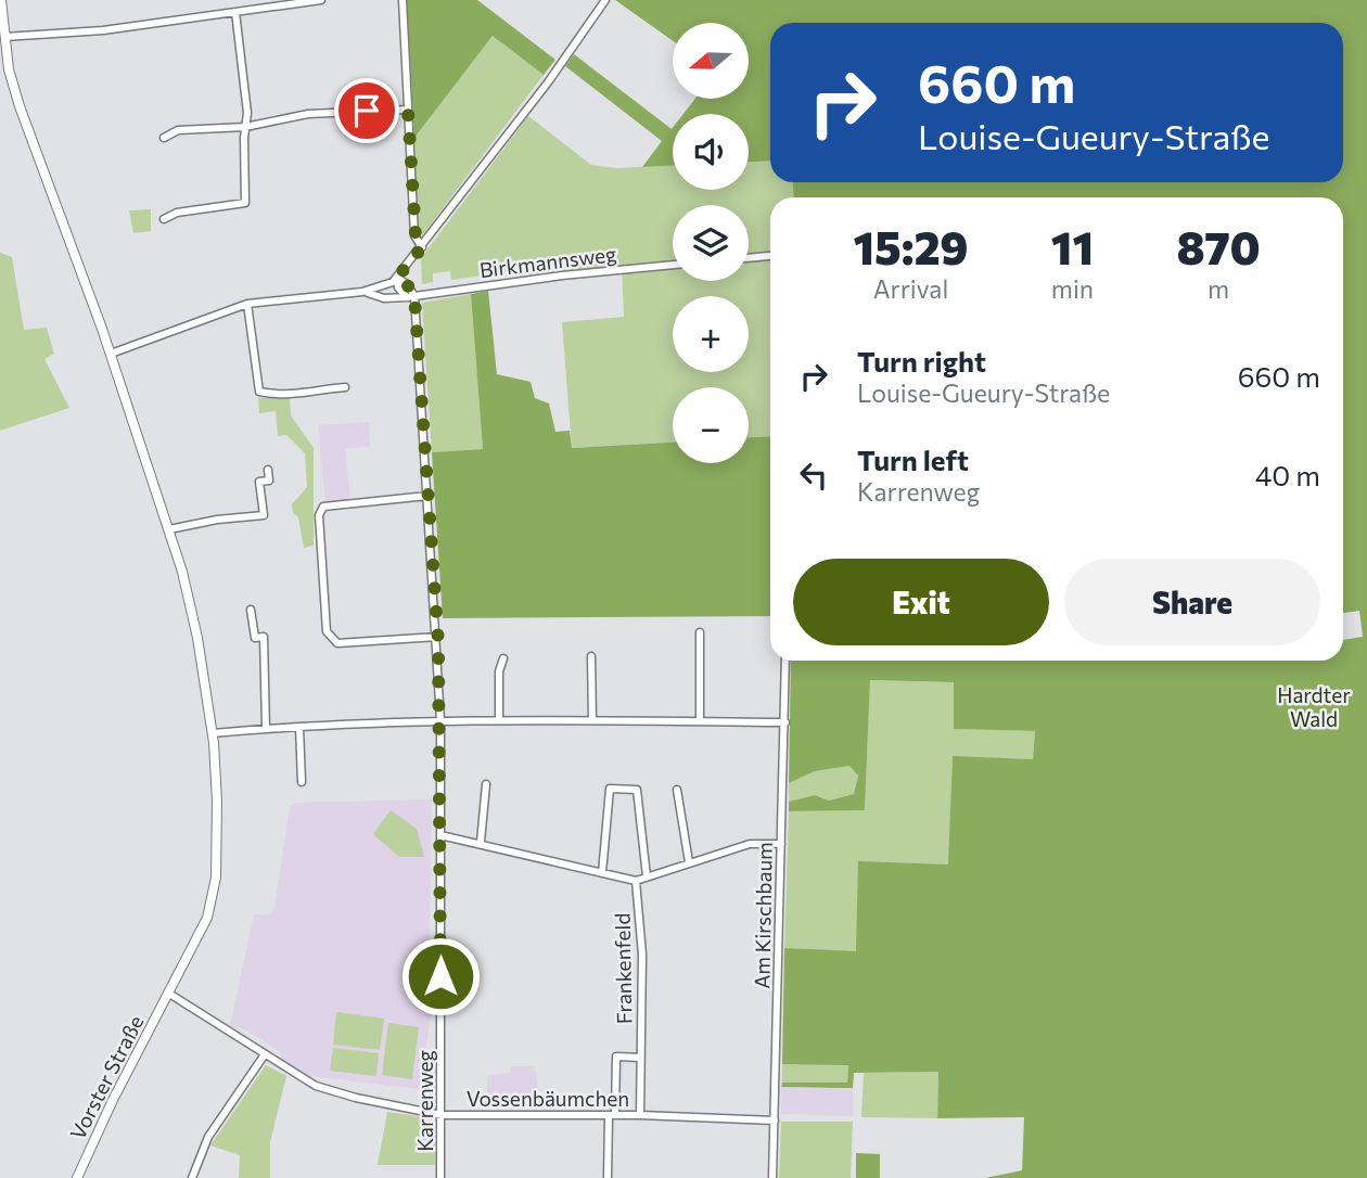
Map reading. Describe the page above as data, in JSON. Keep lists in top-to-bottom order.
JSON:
{
  "streets": {
    "main road": ["Vorster Straße"],
    "street": [
      "Birkmannsweg",
      "Am Kirschbaum",
      "Frankenfeld",
      "Vossenbäumchen",
      "Karrenweg"
    ]
  },
  "crossings": [
    ["Birkmannsweg", "Karrenweg"],
    ["Am Kirschbaum", "Vossenbäumchen"],
    ["Frankenfeld", "Vossenbäumchen"],
    ["Vorster Straße", "Vossenbäumchen"],
    ["Vossenbäumchen", "Karrenweg"]
  ],
  "parks": ["Hardter Wald"],
  "north": "left",
  "page": {
    "map_buttons": ["+", "−"],
    "turn": ["660 m", "Louise-Gueury-Straße"],
    "eta": [
      "15:29",
      "Arrival",
      "11",
      "min",
      "870",
      "m"
    ],
    "list": [
      {
        "name": "Turn right",
        "note": "Louise-Gueury-Straße",
        "value": "660 m"
      },
      {
        "name": "Turn left",
        "note": "Karrenweg",
        "value": "40 m"
      }
    ],
    "buttons": ["Exit", "Share"]
  }
}
